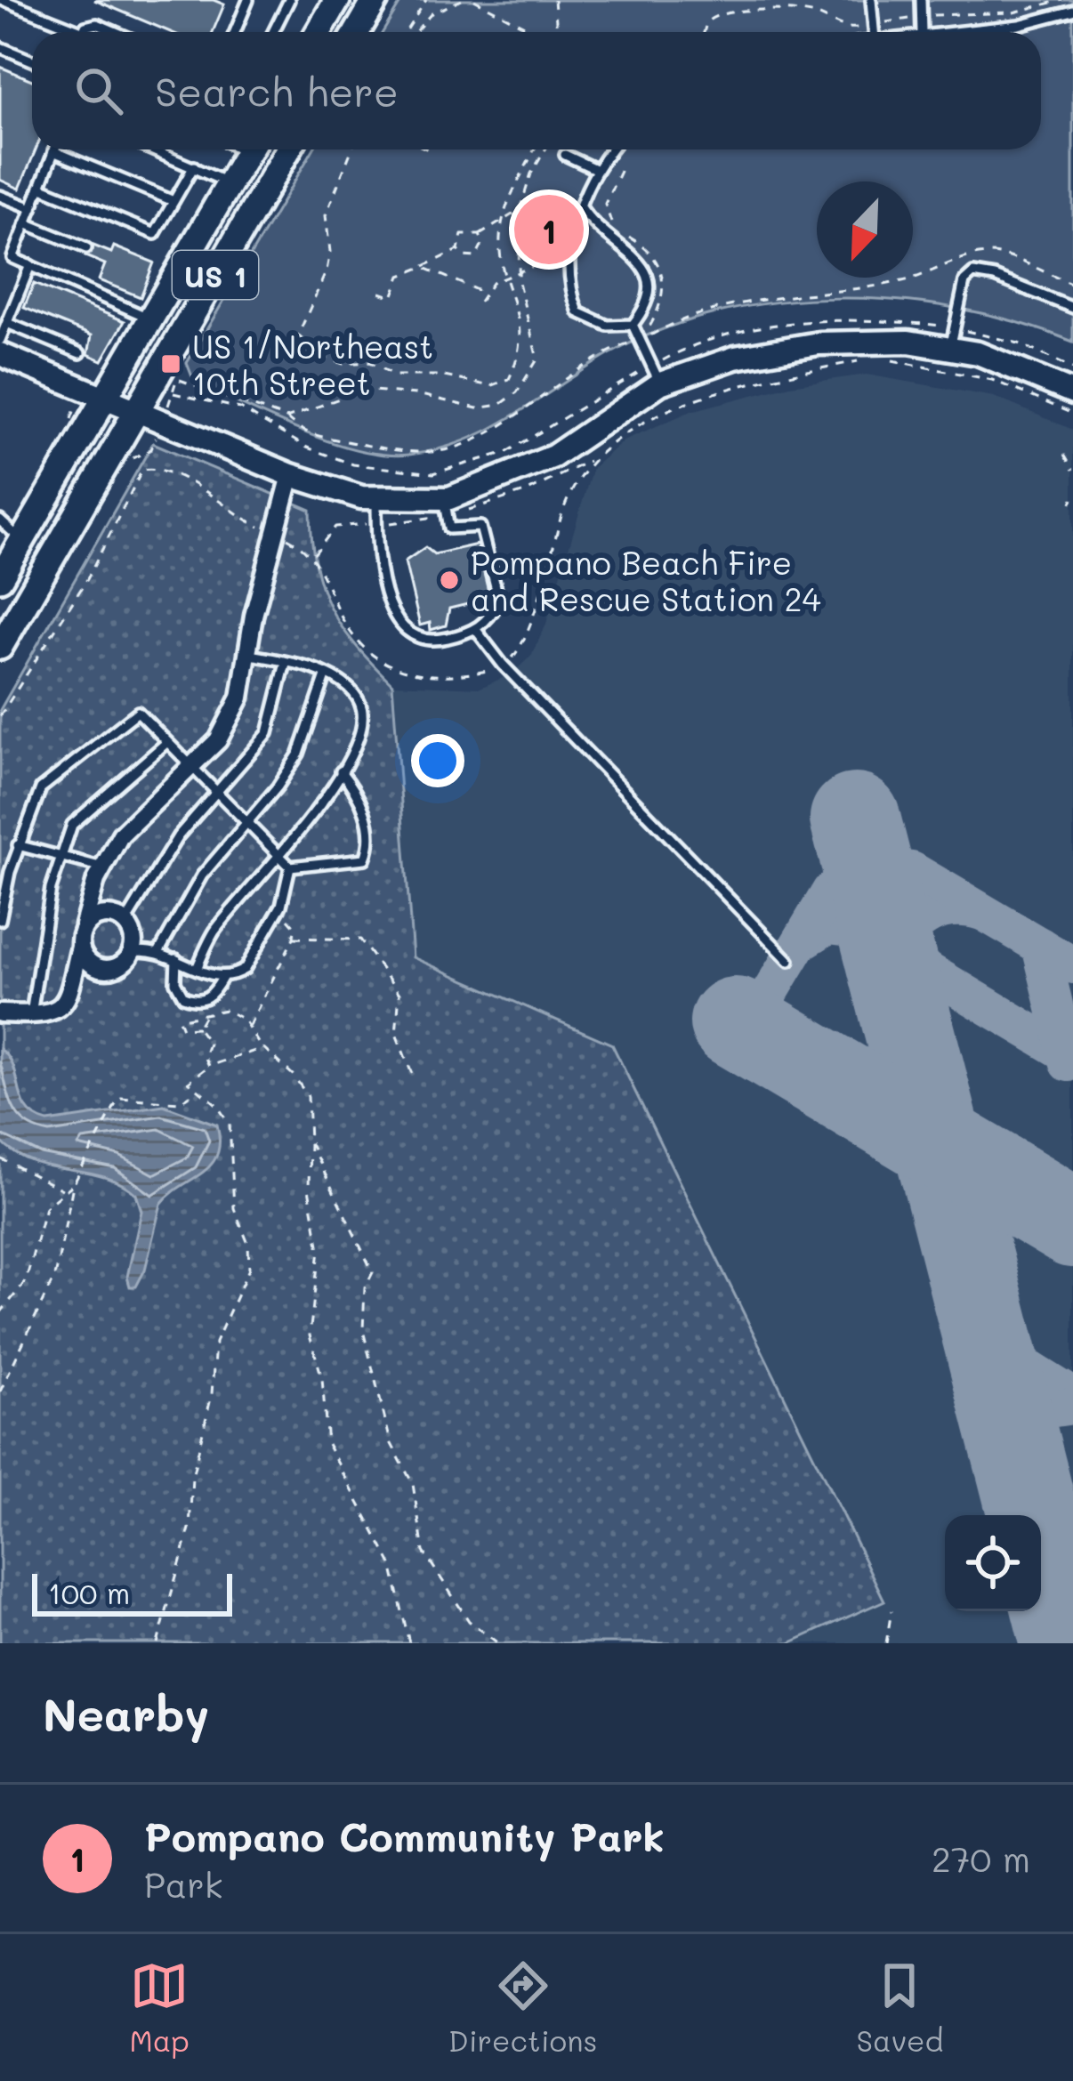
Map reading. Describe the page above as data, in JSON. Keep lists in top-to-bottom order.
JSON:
{
  "streets": {
    "main road": ["US 1"]
  },
  "places": {
    "transit": ["US 1/Northeast 10th Street"],
    "other": ["Pompano Beach Fire and Rescue Station 24"]
  },
  "scale_bar": "100 m",
  "north": "bottom left",
  "page": {
    "search": "Search here",
    "pins": "1",
    "scale": "100 m",
    "heading": "Nearby",
    "list": [
      {
        "mark": "1",
        "name": "Pompano Community Park",
        "note": "Park",
        "value": "270 m"
      }
    ],
    "nav": ["Map", "Directions", "Saved"]
  }
}
